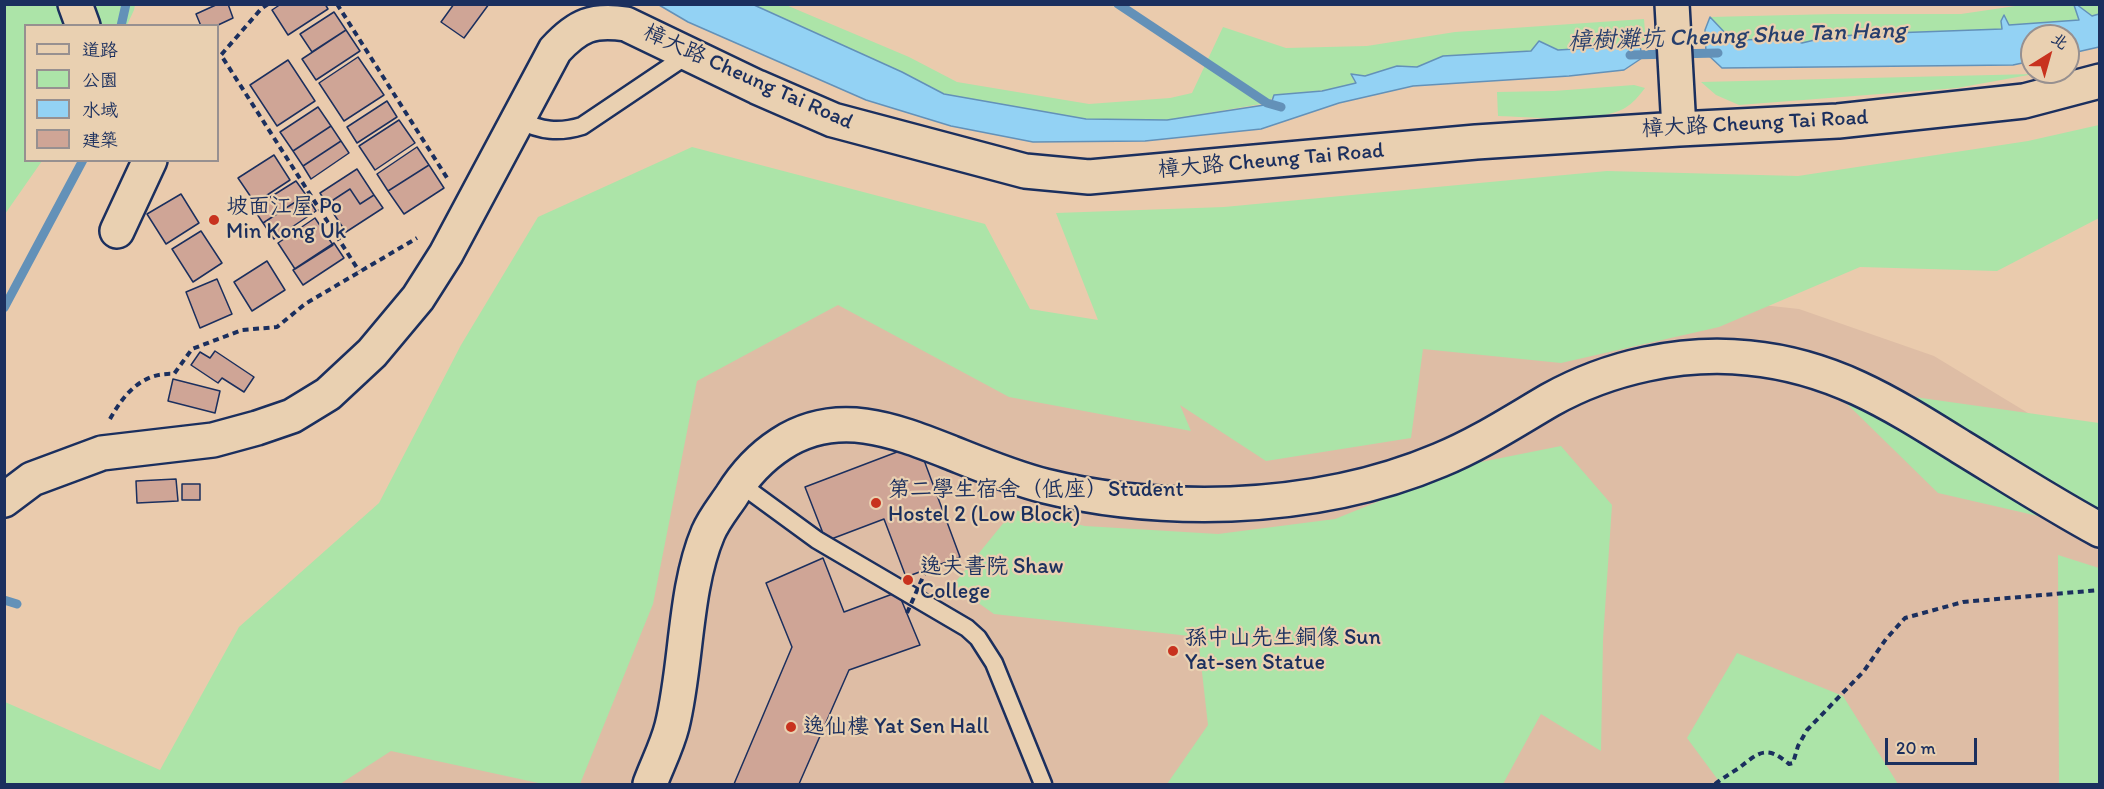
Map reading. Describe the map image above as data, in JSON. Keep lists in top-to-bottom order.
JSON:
{
  "streets": {
    "street": ["樟大路 Cheung Tai Road"]
  },
  "water": ["樟樹灘坑 Cheung Shue Tan Hang"],
  "places": [
    "坡面江屋 Po Min Kong Uk",
    "第二學生宿舍（低座）Student Hostel 2 (Low Block)",
    "逸夫書院 Shaw College",
    "孫中山先生銅像 Sun Yat-sen Statue",
    "逸仙樓 Yat Sen Hall"
  ],
  "legend": [
    "道路",
    "公園",
    "水域",
    "建築"
  ],
  "scale_bar": "20 m",
  "north": "top right"
}
